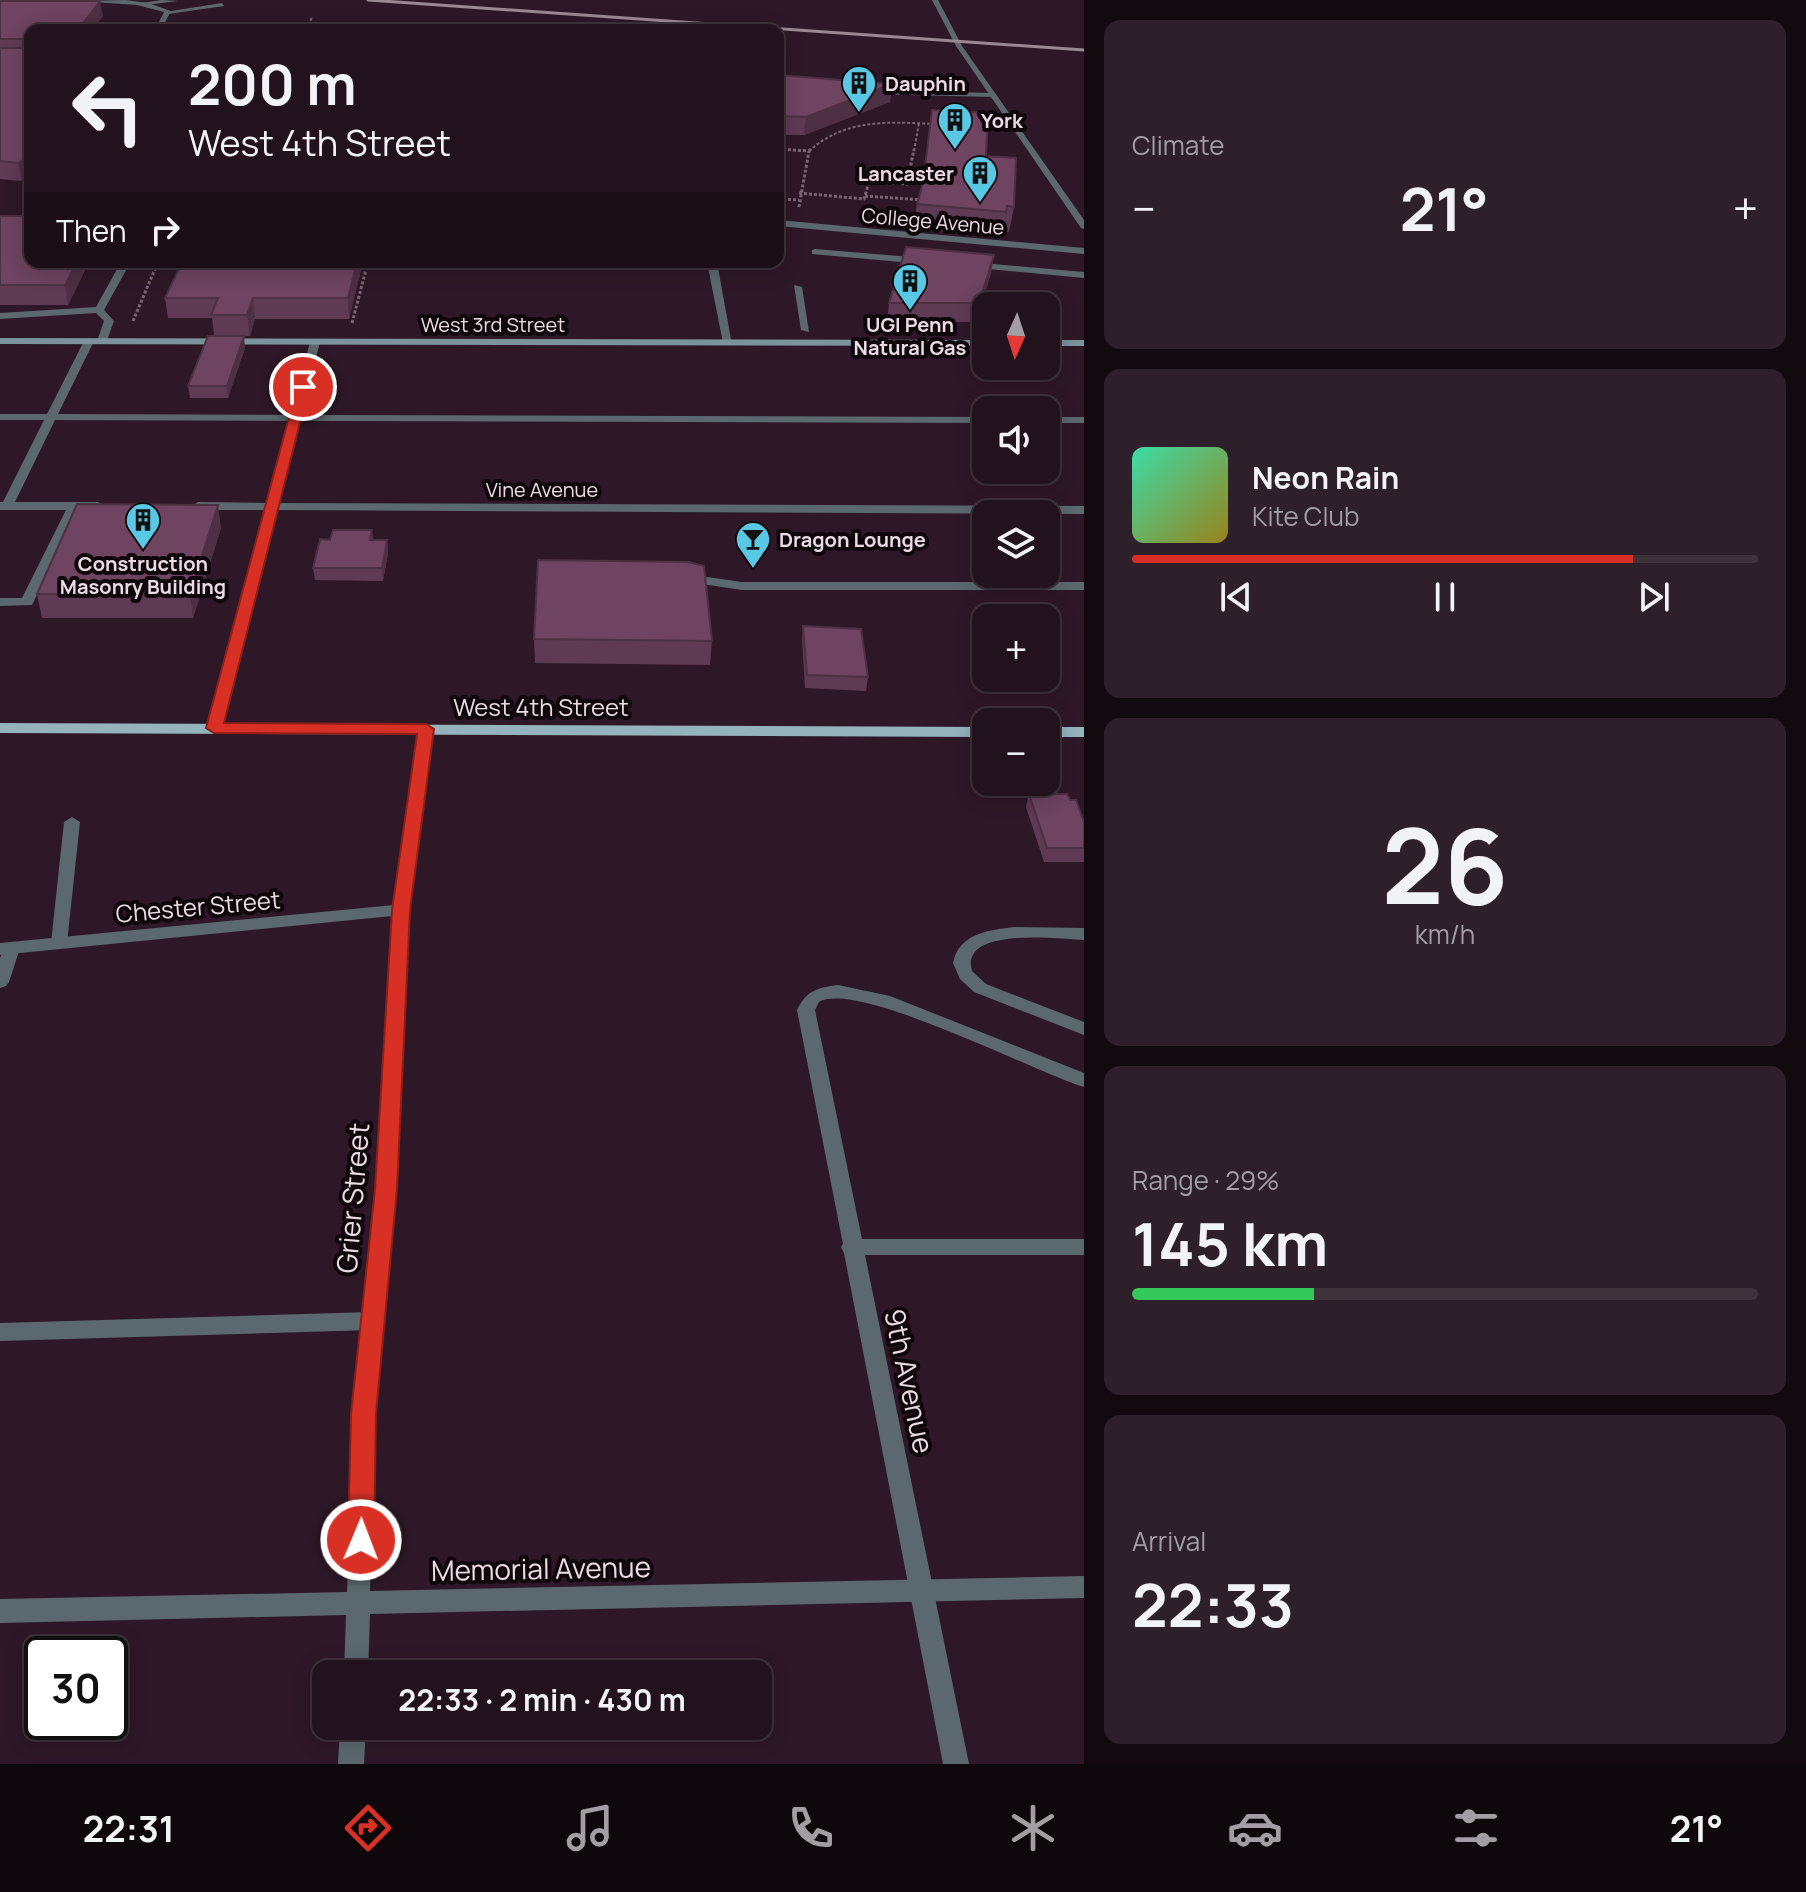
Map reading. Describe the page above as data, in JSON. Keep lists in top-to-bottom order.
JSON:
{
  "streets": {
    "main road": ["West 3rd Street", "West 4th Street"],
    "street": [
      "College Avenue",
      "Vine Avenue",
      "Chester Street",
      "Grier Street",
      "9th Avenue",
      "Memorial Avenue"
    ]
  },
  "crossings": [
    ["West 4th Street", "Grier Street"],
    ["Chester Street", "Grier Street"],
    ["Grier Street", "Memorial Avenue"],
    ["9th Avenue", "Memorial Avenue"]
  ],
  "places": {
    "building": [
      "Dauphin",
      "York",
      "Lancaster",
      "UGI Penn Natural Gas",
      "Construction Masonry Building"
    ],
    "bar": ["Dragon Lounge"]
  },
  "north": "bottom",
  "page": {
    "tile": [
      "Climate",
      ["26", "km/h"],
      ["Range · 29%", "145 km"],
      ["Arrival", "22:33"]
    ],
    "turn": ["200 m", "West 4th Street"],
    "heat": ["−", "21°", "+"],
    "then": "Then",
    "map_buttons": ["+", "−"],
    "song": ["Neon Rain", "Kite Club"],
    "limit": "30",
    "trip": "22:33 · 2 min · 430 m",
    "tabs": ["22:31", "21°"]
  }
}
